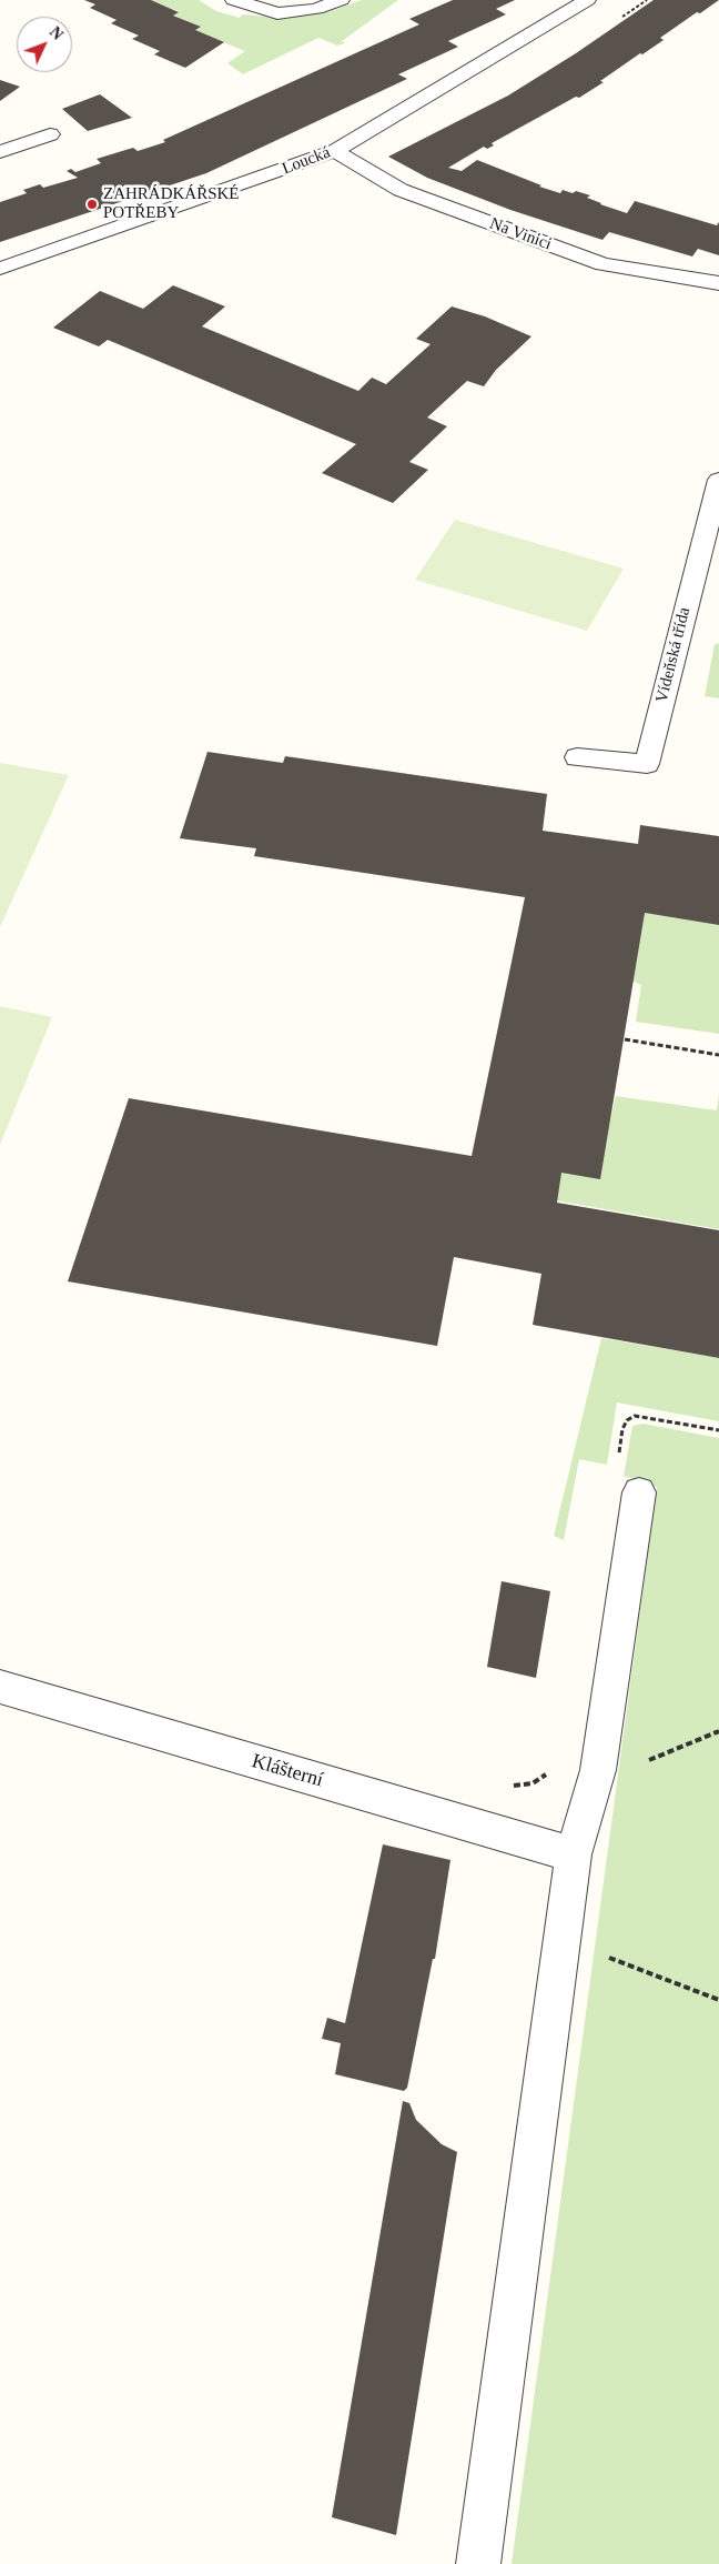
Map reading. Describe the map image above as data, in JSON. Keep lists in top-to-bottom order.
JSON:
{
  "streets": {
    "street": [
      "Loucká",
      "Na Vinici",
      "Vídeňská třída",
      "Klášterní"
    ]
  },
  "crossings": [
    ["Loucká", "Na Vinici"]
  ],
  "places": ["ZAHRÁDKÁŘSKÉ POTŘEBY"],
  "north": "top right"
}
